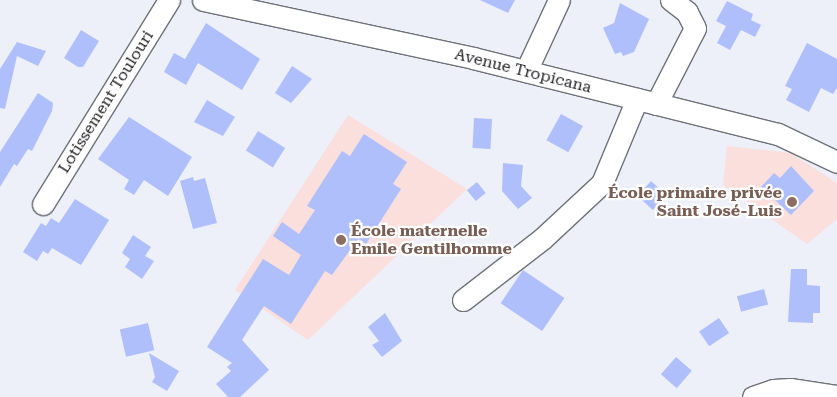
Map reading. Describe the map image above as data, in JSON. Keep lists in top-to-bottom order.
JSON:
{
  "streets": {
    "street": ["Avenue Tropicana", "Lotissement Toulouri"]
  },
  "places": ["École primaire privée Saint José-Luis", "École maternelle Emile Gentilhomme"]
}
